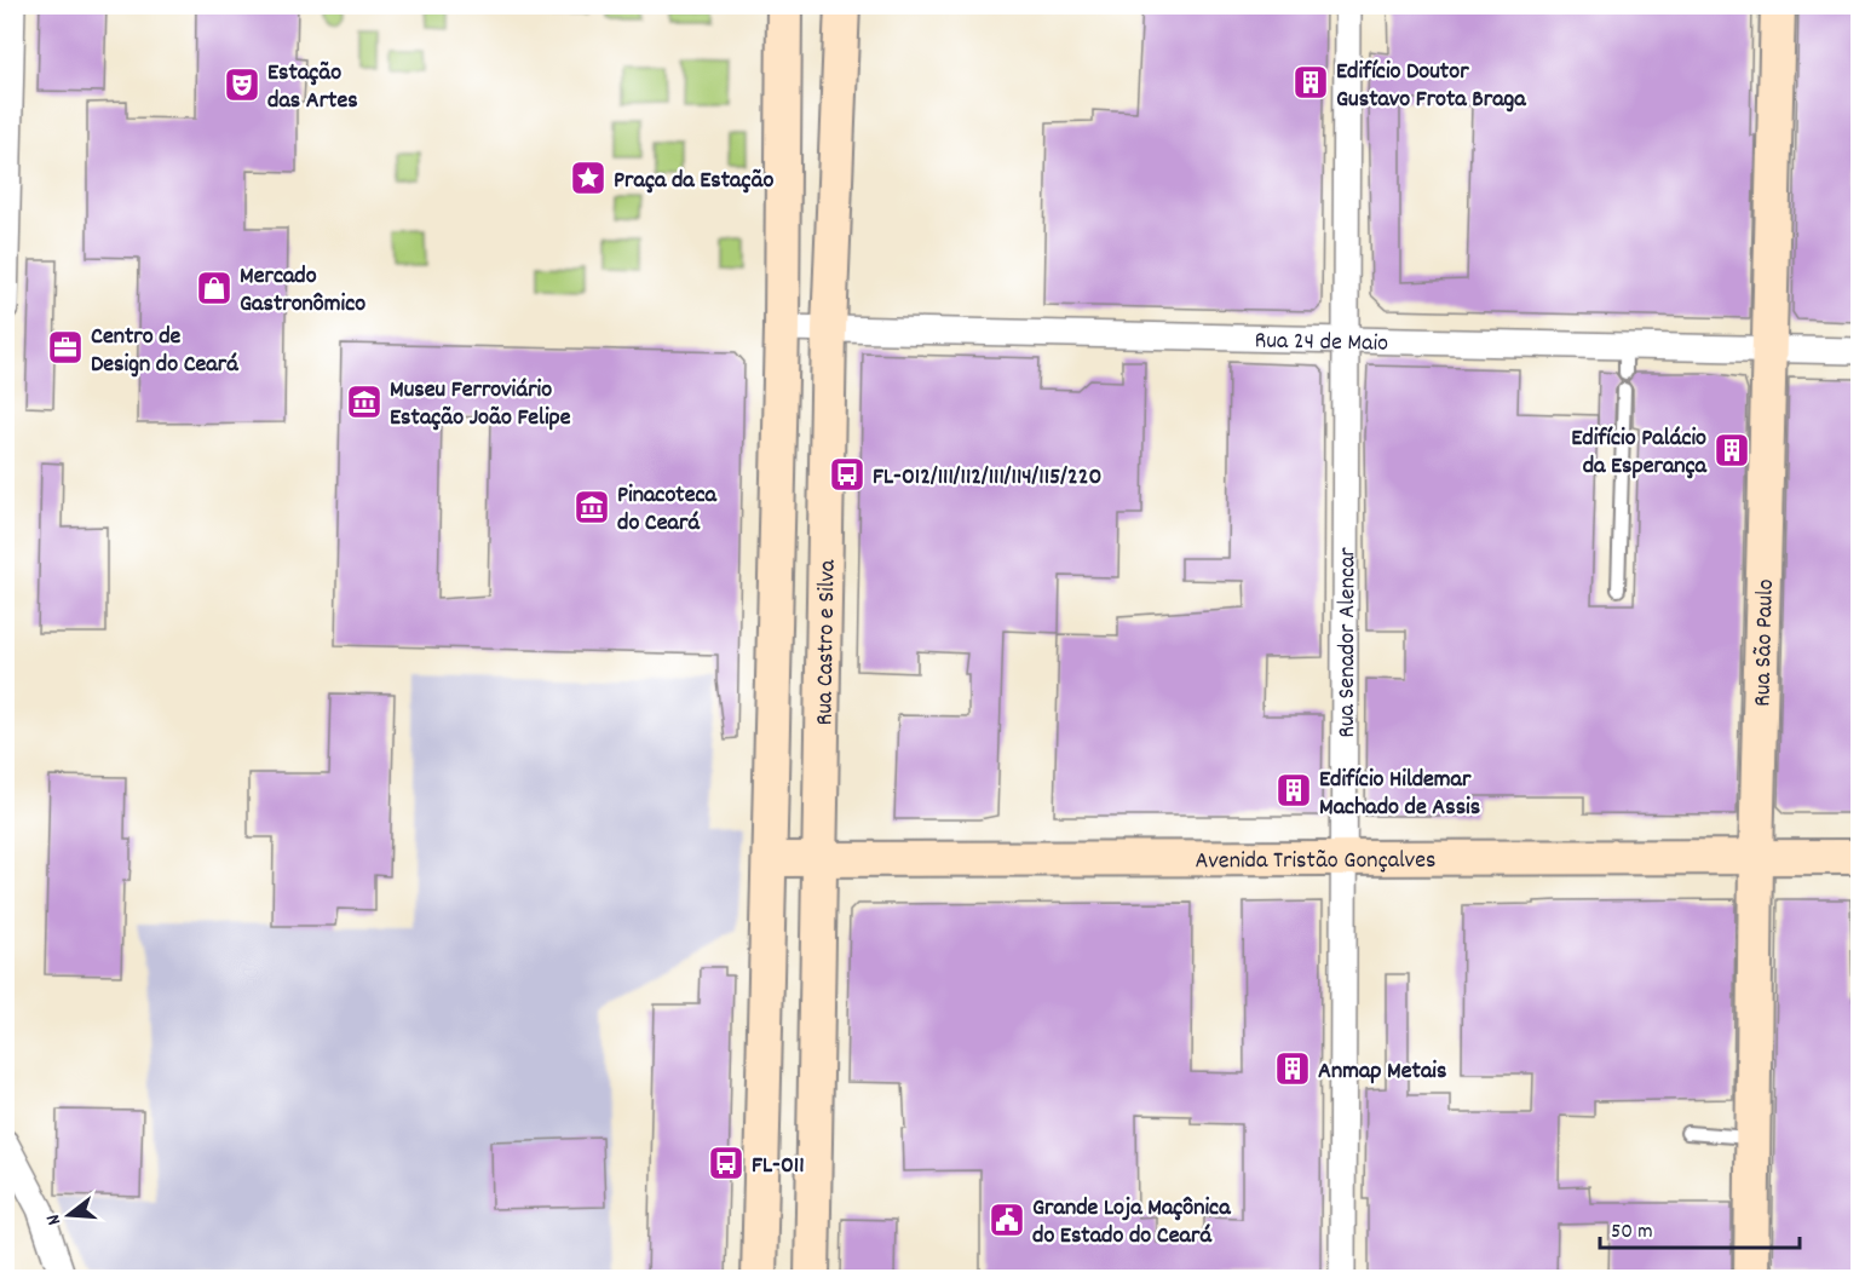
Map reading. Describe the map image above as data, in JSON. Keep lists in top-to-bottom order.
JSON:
{
  "streets": {
    "street": [
      "Rua 24 de Maio",
      "Rua Castro e Silva",
      "Rua Senador Alencar",
      "Rua São Paulo",
      "Avenida Tristão Gonçalves"
    ]
  },
  "crossings": [
    ["Rua 24 de Maio", "Rua Castro e Silva"],
    ["Rua 24 de Maio", "Rua Senador Alencar"],
    ["Rua 24 de Maio", "Rua São Paulo"],
    ["Rua Castro e Silva", "Avenida Tristão Gonçalves"],
    ["Rua Senador Alencar", "Avenida Tristão Gonçalves"],
    ["Rua São Paulo", "Avenida Tristão Gonçalves"]
  ],
  "places": {
    "building": [
      "Edifício Doutor Gustavo Frota Braga",
      "Edifício Palácio da Esperança",
      "Edifício Hildemar Machado de Assis",
      "Anmap Metais"
    ],
    "theatre": ["Estação das Artes"],
    "place": ["Praça da Estação"],
    "shop": ["Mercado Gastronômico"],
    "office": ["Centro de Design do Ceará"],
    "museum": ["Museu Ferroviário Estação João Felipe", "Pinacoteca do Ceará"],
    "bus stop": ["FL-012/111/112/111/114/115/220", "FL-011"],
    "public building": ["Grande Loja Maçônica do Estado do Ceará"]
  },
  "scale_bar": "50 m",
  "north": "left"
}
